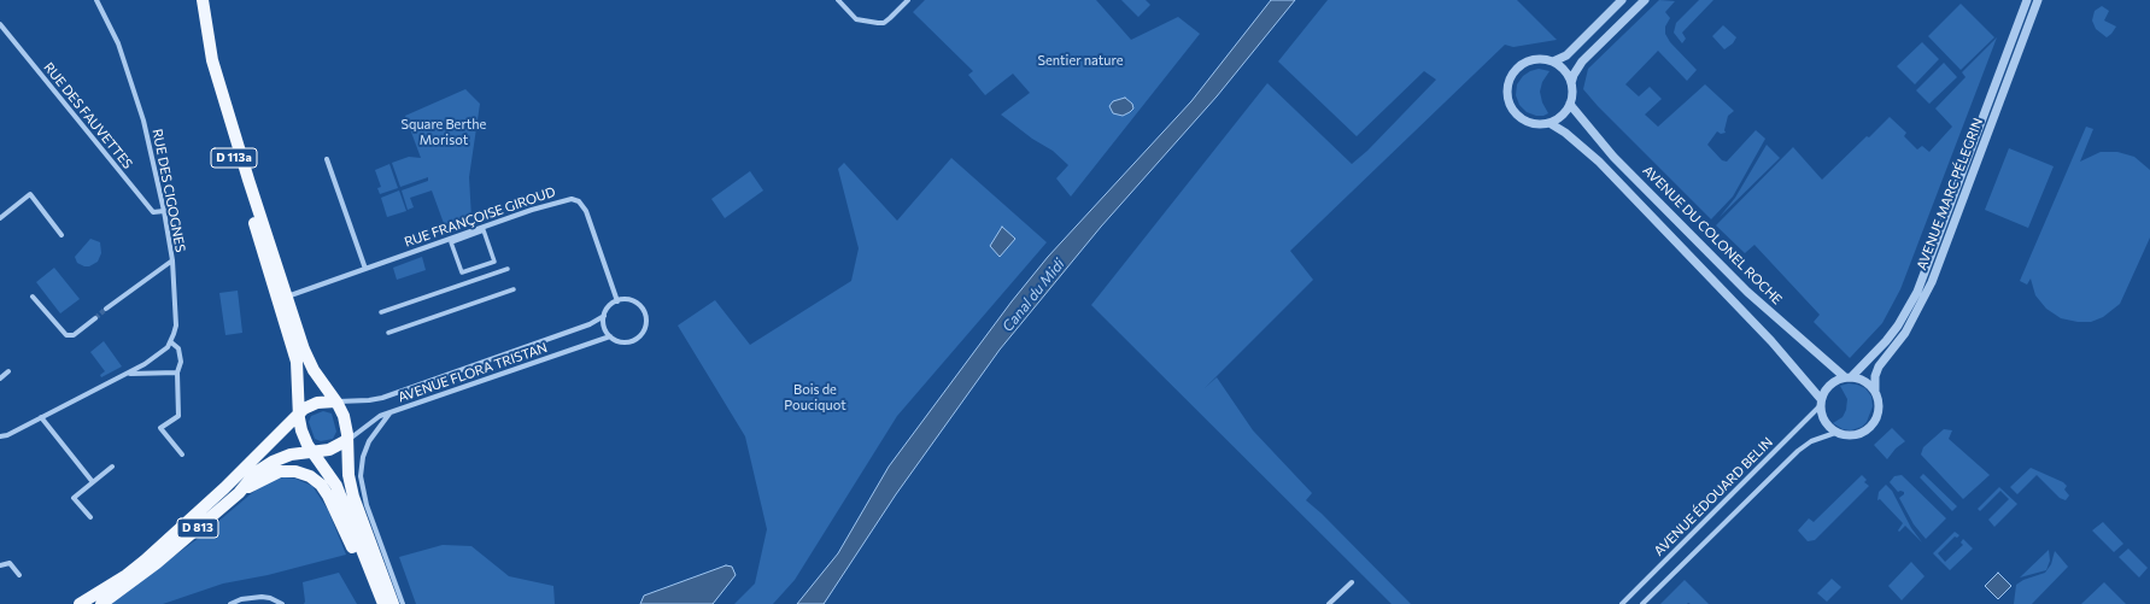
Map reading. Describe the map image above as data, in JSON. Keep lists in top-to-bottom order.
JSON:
{
  "streets": {
    "main road": ["D 113a", "D 813"],
    "street": [
      "RUE DES FAUVETTES",
      "RUE DES CIGOGNES",
      "AVENUE MARC PÉLEGRIN",
      "RUE FRANÇOISE GIROUD",
      "AVENUE DU COLONEL ROCHE",
      "AVENUE FLORA TRISTAN",
      "AVENUE ÉDOUARD BELIN"
    ]
  },
  "crossings": [
    ["RUE DES FAUVETTES", "RUE DES CIGOGNES"],
    ["D 113a", "RUE FRANÇOISE GIROUD"],
    ["D 113a", "AVENUE FLORA TRISTAN"],
    ["D 113a", "D 813"],
    ["AVENUE MARC PÉLEGRIN", "AVENUE DU COLONEL ROCHE"],
    ["AVENUE MARC PÉLEGRIN", "AVENUE ÉDOUARD BELIN"],
    ["RUE FRANÇOISE GIROUD", "AVENUE FLORA TRISTAN"],
    ["AVENUE DU COLONEL ROCHE", "AVENUE ÉDOUARD BELIN"],
    ["AVENUE FLORA TRISTAN", "D 813"]
  ],
  "water": ["Canal du Midi"],
  "parks": ["Sentier nature", "Square Berthe Morisot", "Bois de Pouciquot"]
}
